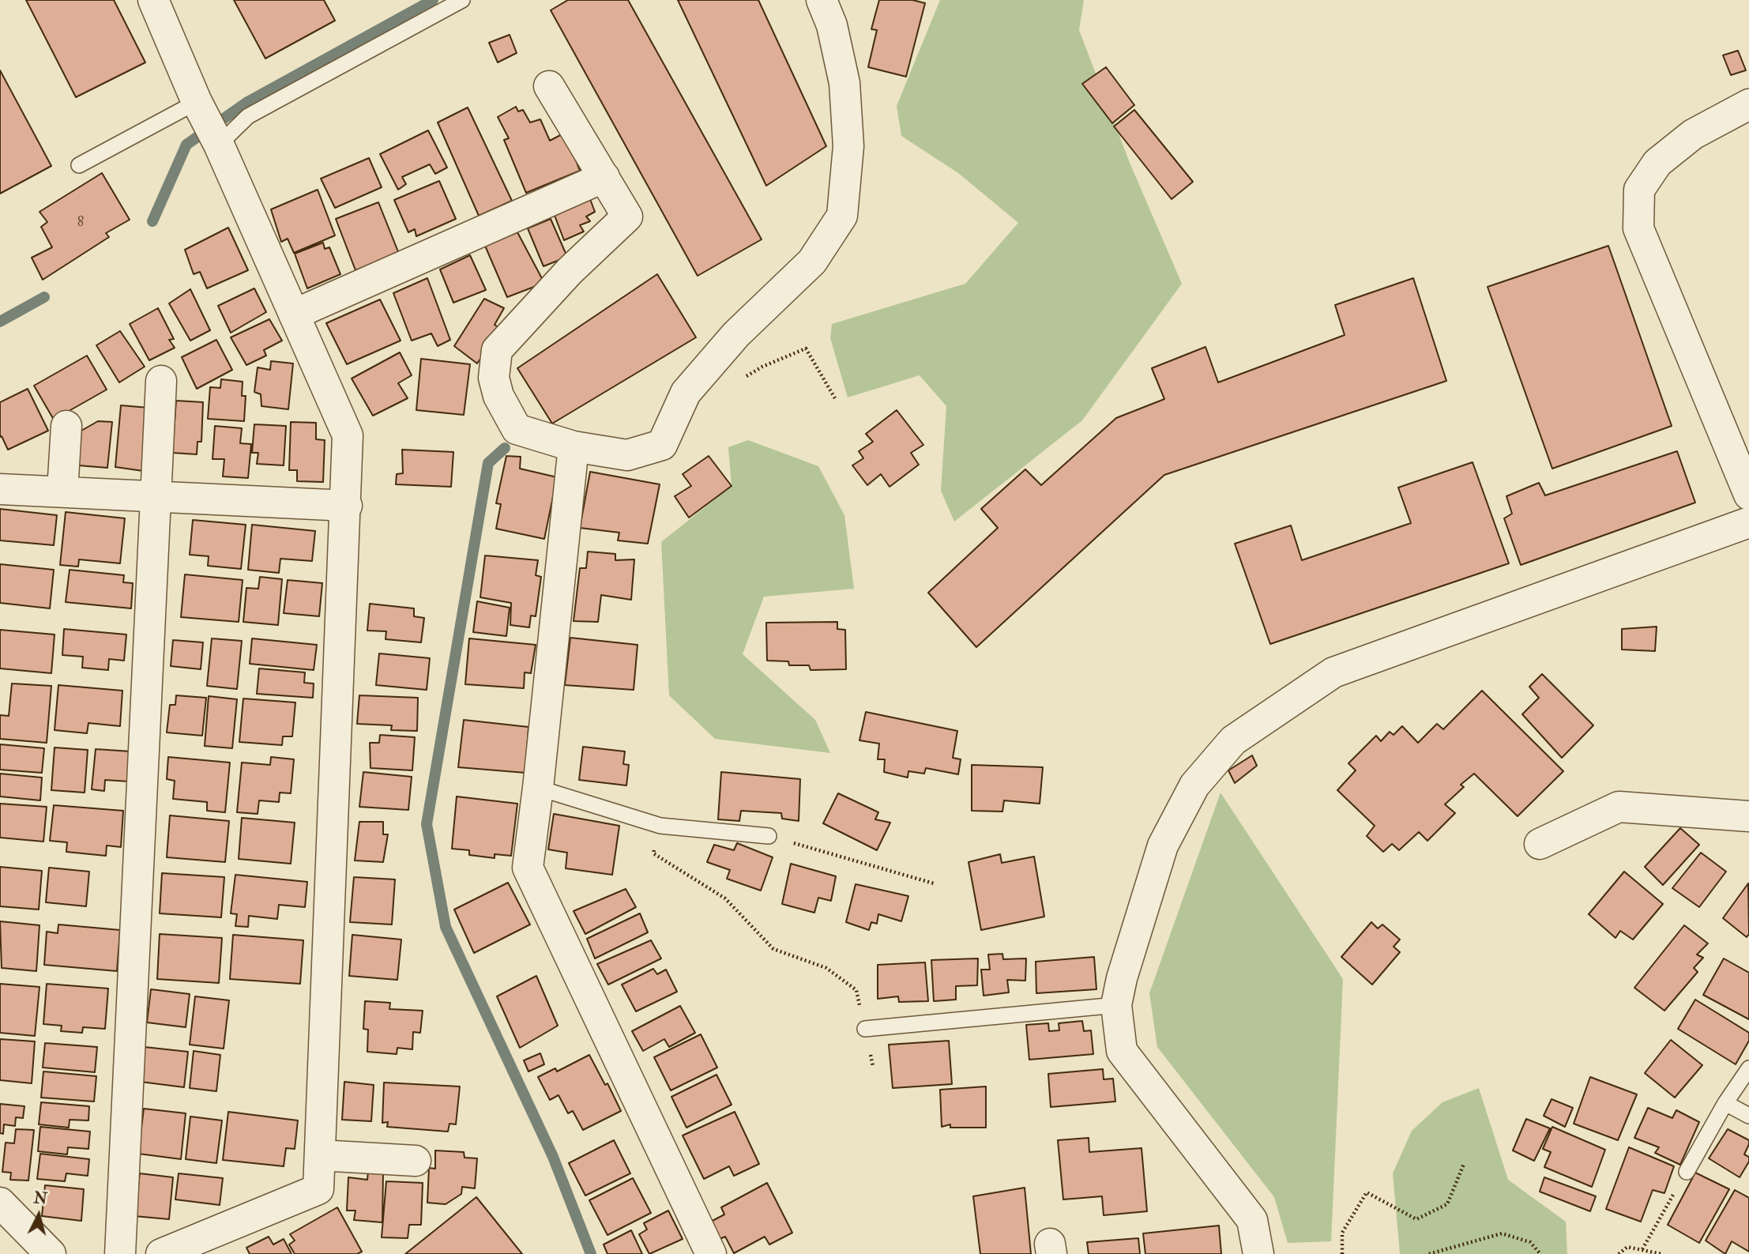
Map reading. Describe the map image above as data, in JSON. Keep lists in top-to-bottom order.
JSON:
{
  "house_numbers": ["8"],
  "north": "top"
}
